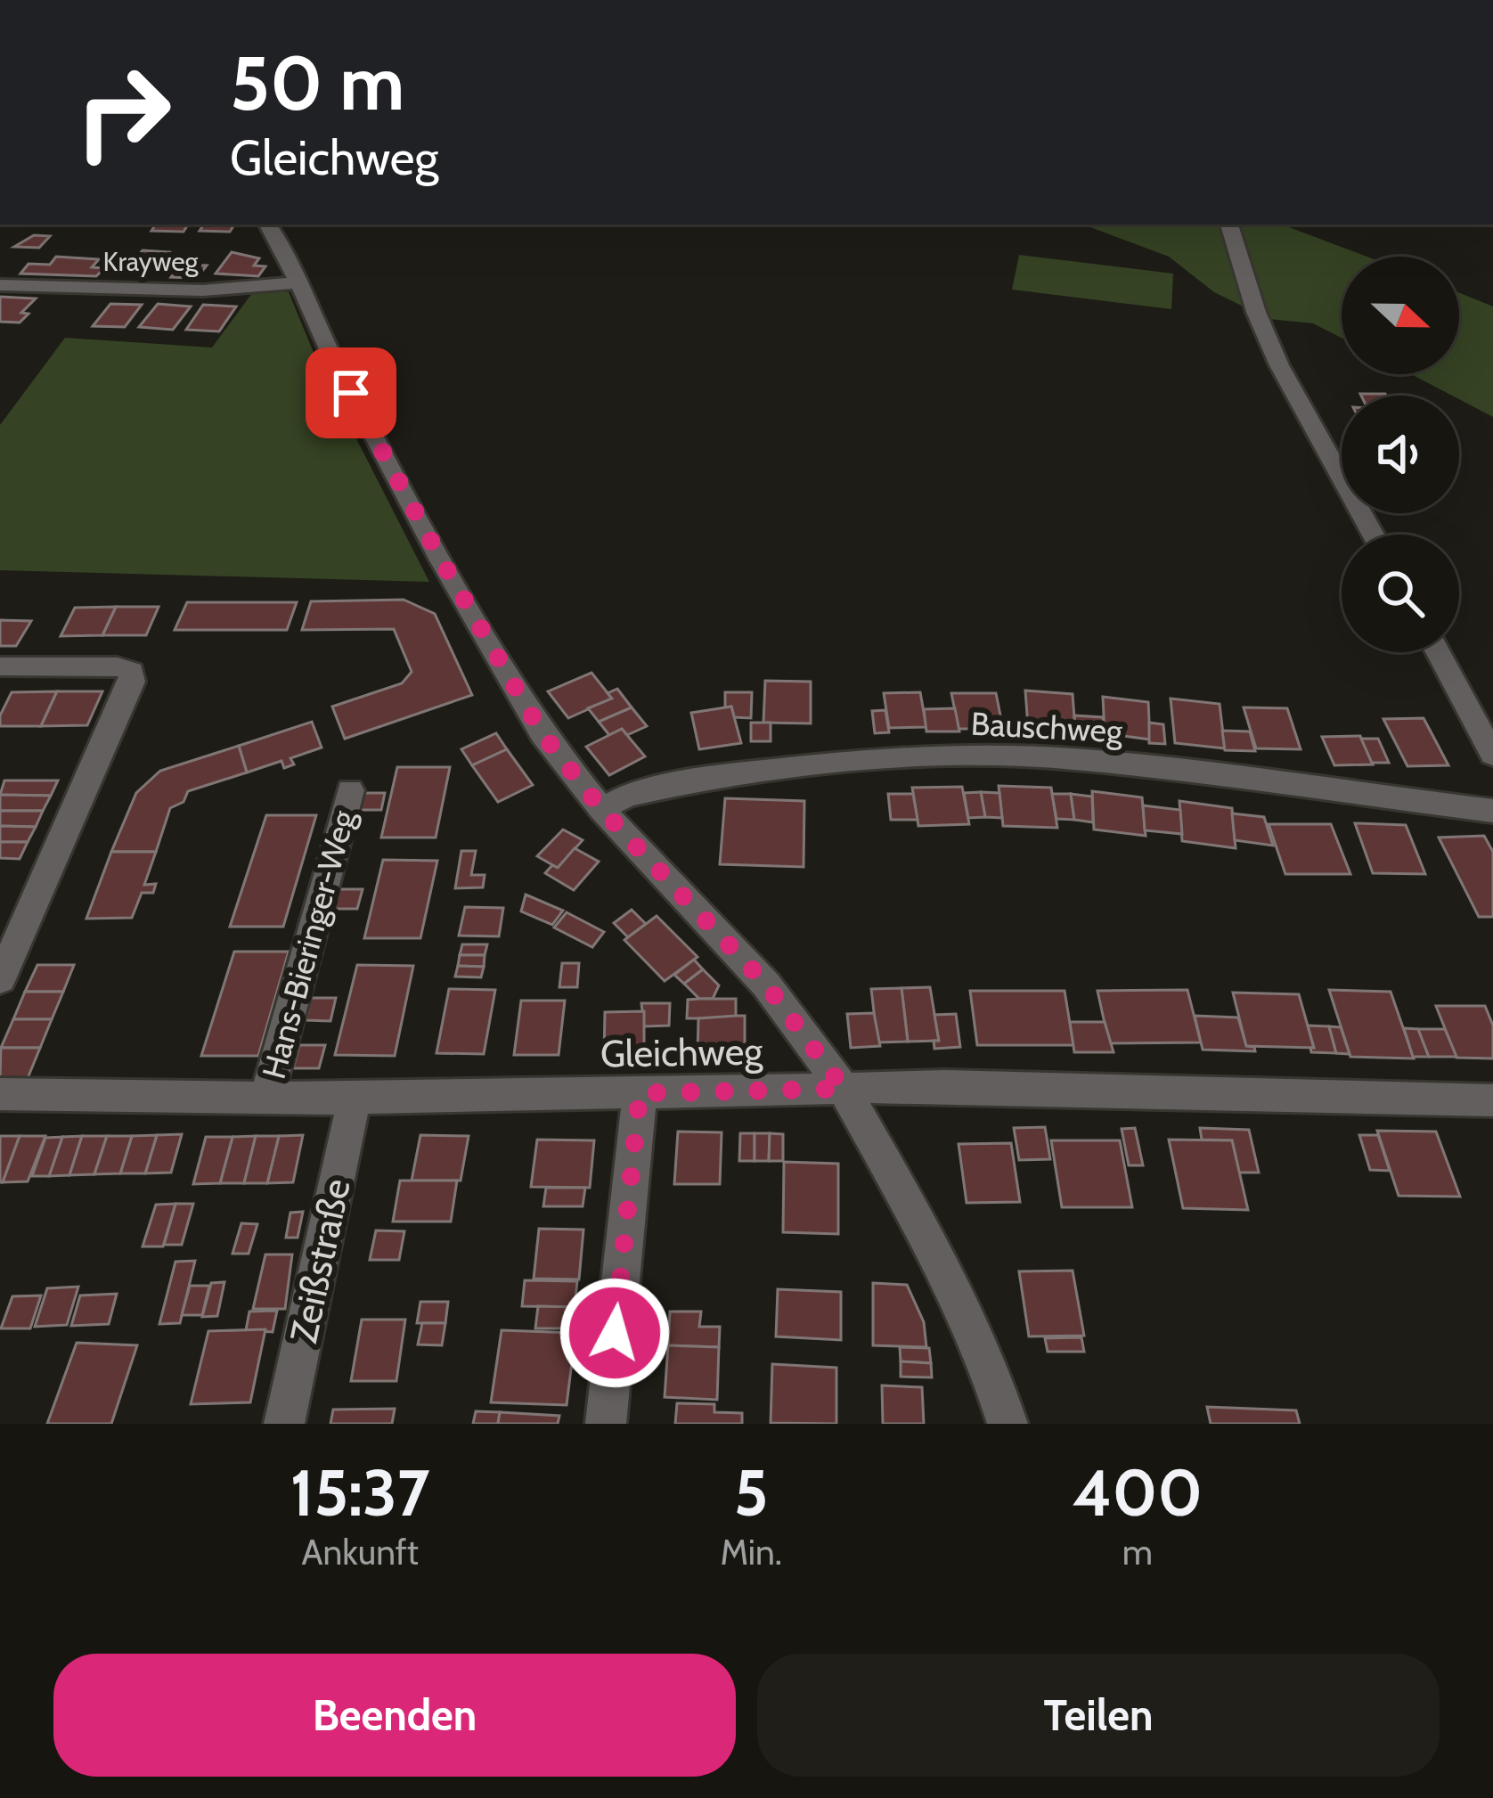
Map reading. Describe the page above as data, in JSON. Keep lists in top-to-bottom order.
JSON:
{
  "streets": {
    "street": [
      "Krayweg",
      "Bauschweg",
      "Hans-Bieringer-Weg",
      "Gleichweg",
      "Zeißstraße"
    ]
  },
  "crossings": [
    ["Hans-Bieringer-Weg", "Gleichweg"],
    ["Gleichweg", "Zeißstraße"]
  ],
  "north": "right",
  "page": {
    "turn": ["50 m", "Gleichweg"],
    "eta": [
      "15:37",
      "Ankunft",
      "5",
      "Min.",
      "400",
      "m"
    ],
    "buttons": ["Beenden", "Teilen"]
  }
}
